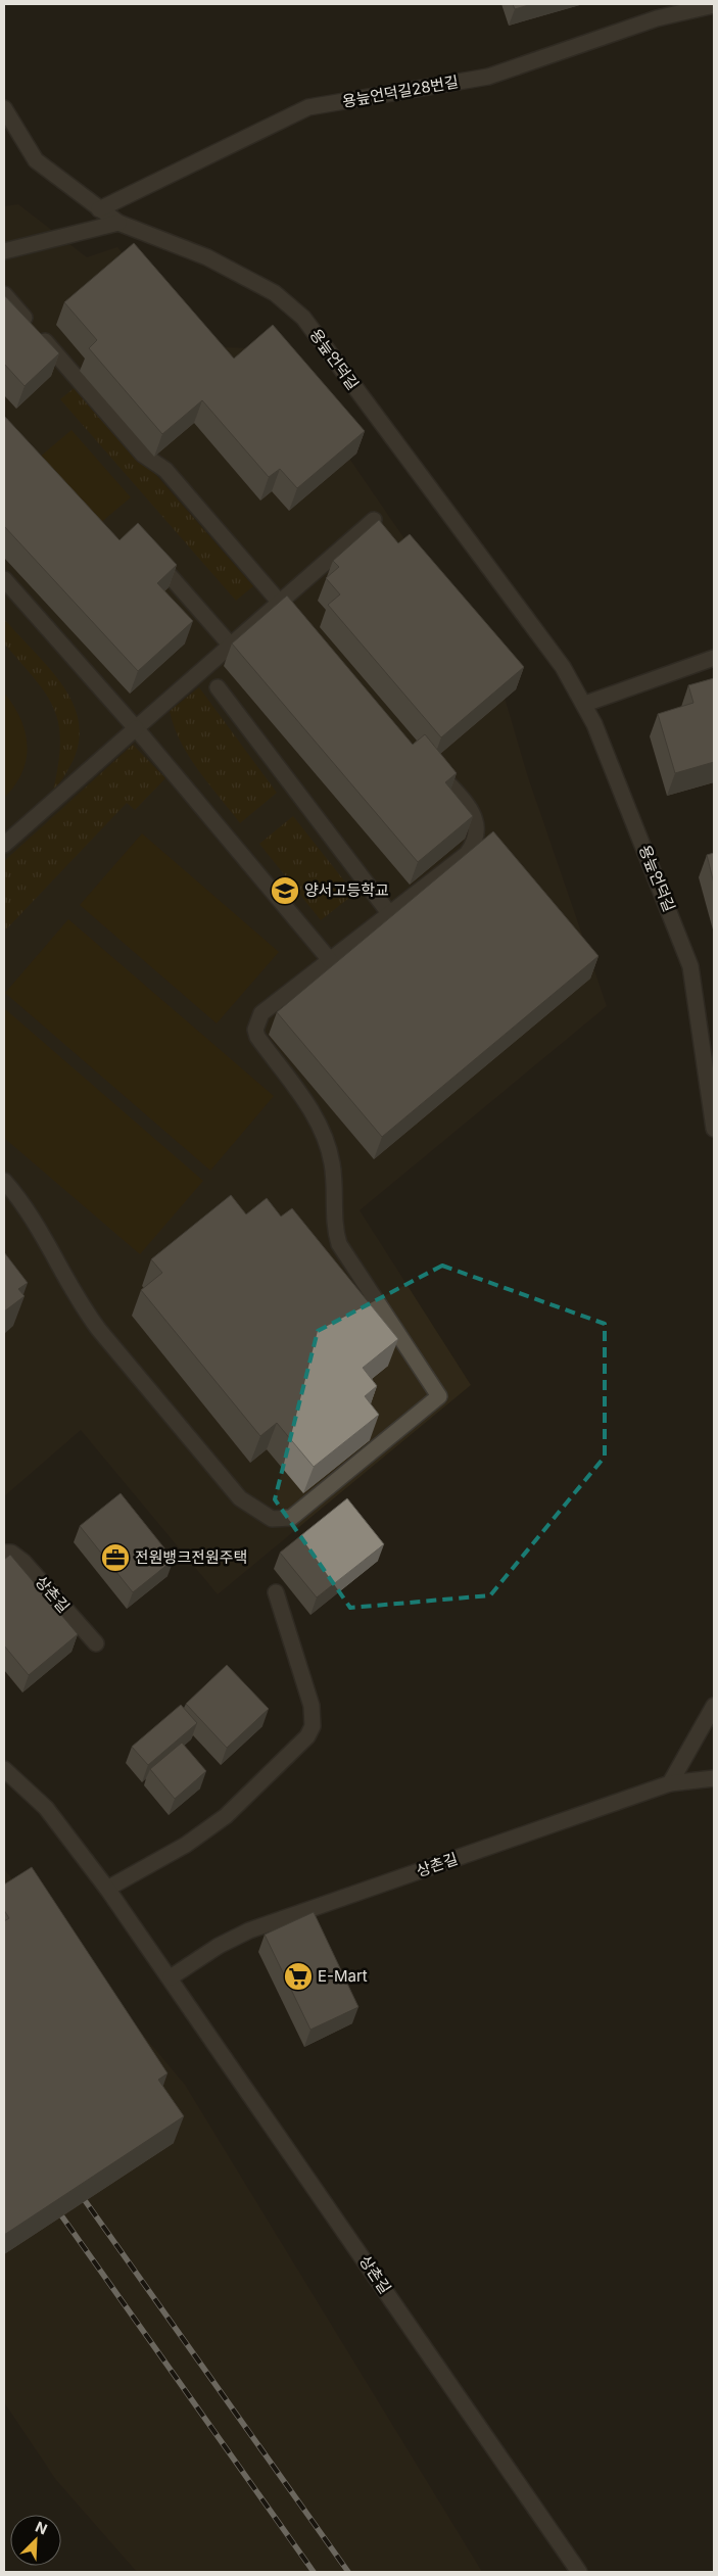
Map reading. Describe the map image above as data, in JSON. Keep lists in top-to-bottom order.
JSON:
{
  "streets": {
    "street": ["용늪언덕길28번길", "용늪언덕길", "상촌길"]
  },
  "crossings": [
    ["용늪언덕길28번길", "용늪언덕길"]
  ],
  "places": {
    "school or university": ["양서고등학교"],
    "office": ["전원뱅크전원주택"],
    "supermarket": ["E-Mart"]
  },
  "north": "top right"
}
